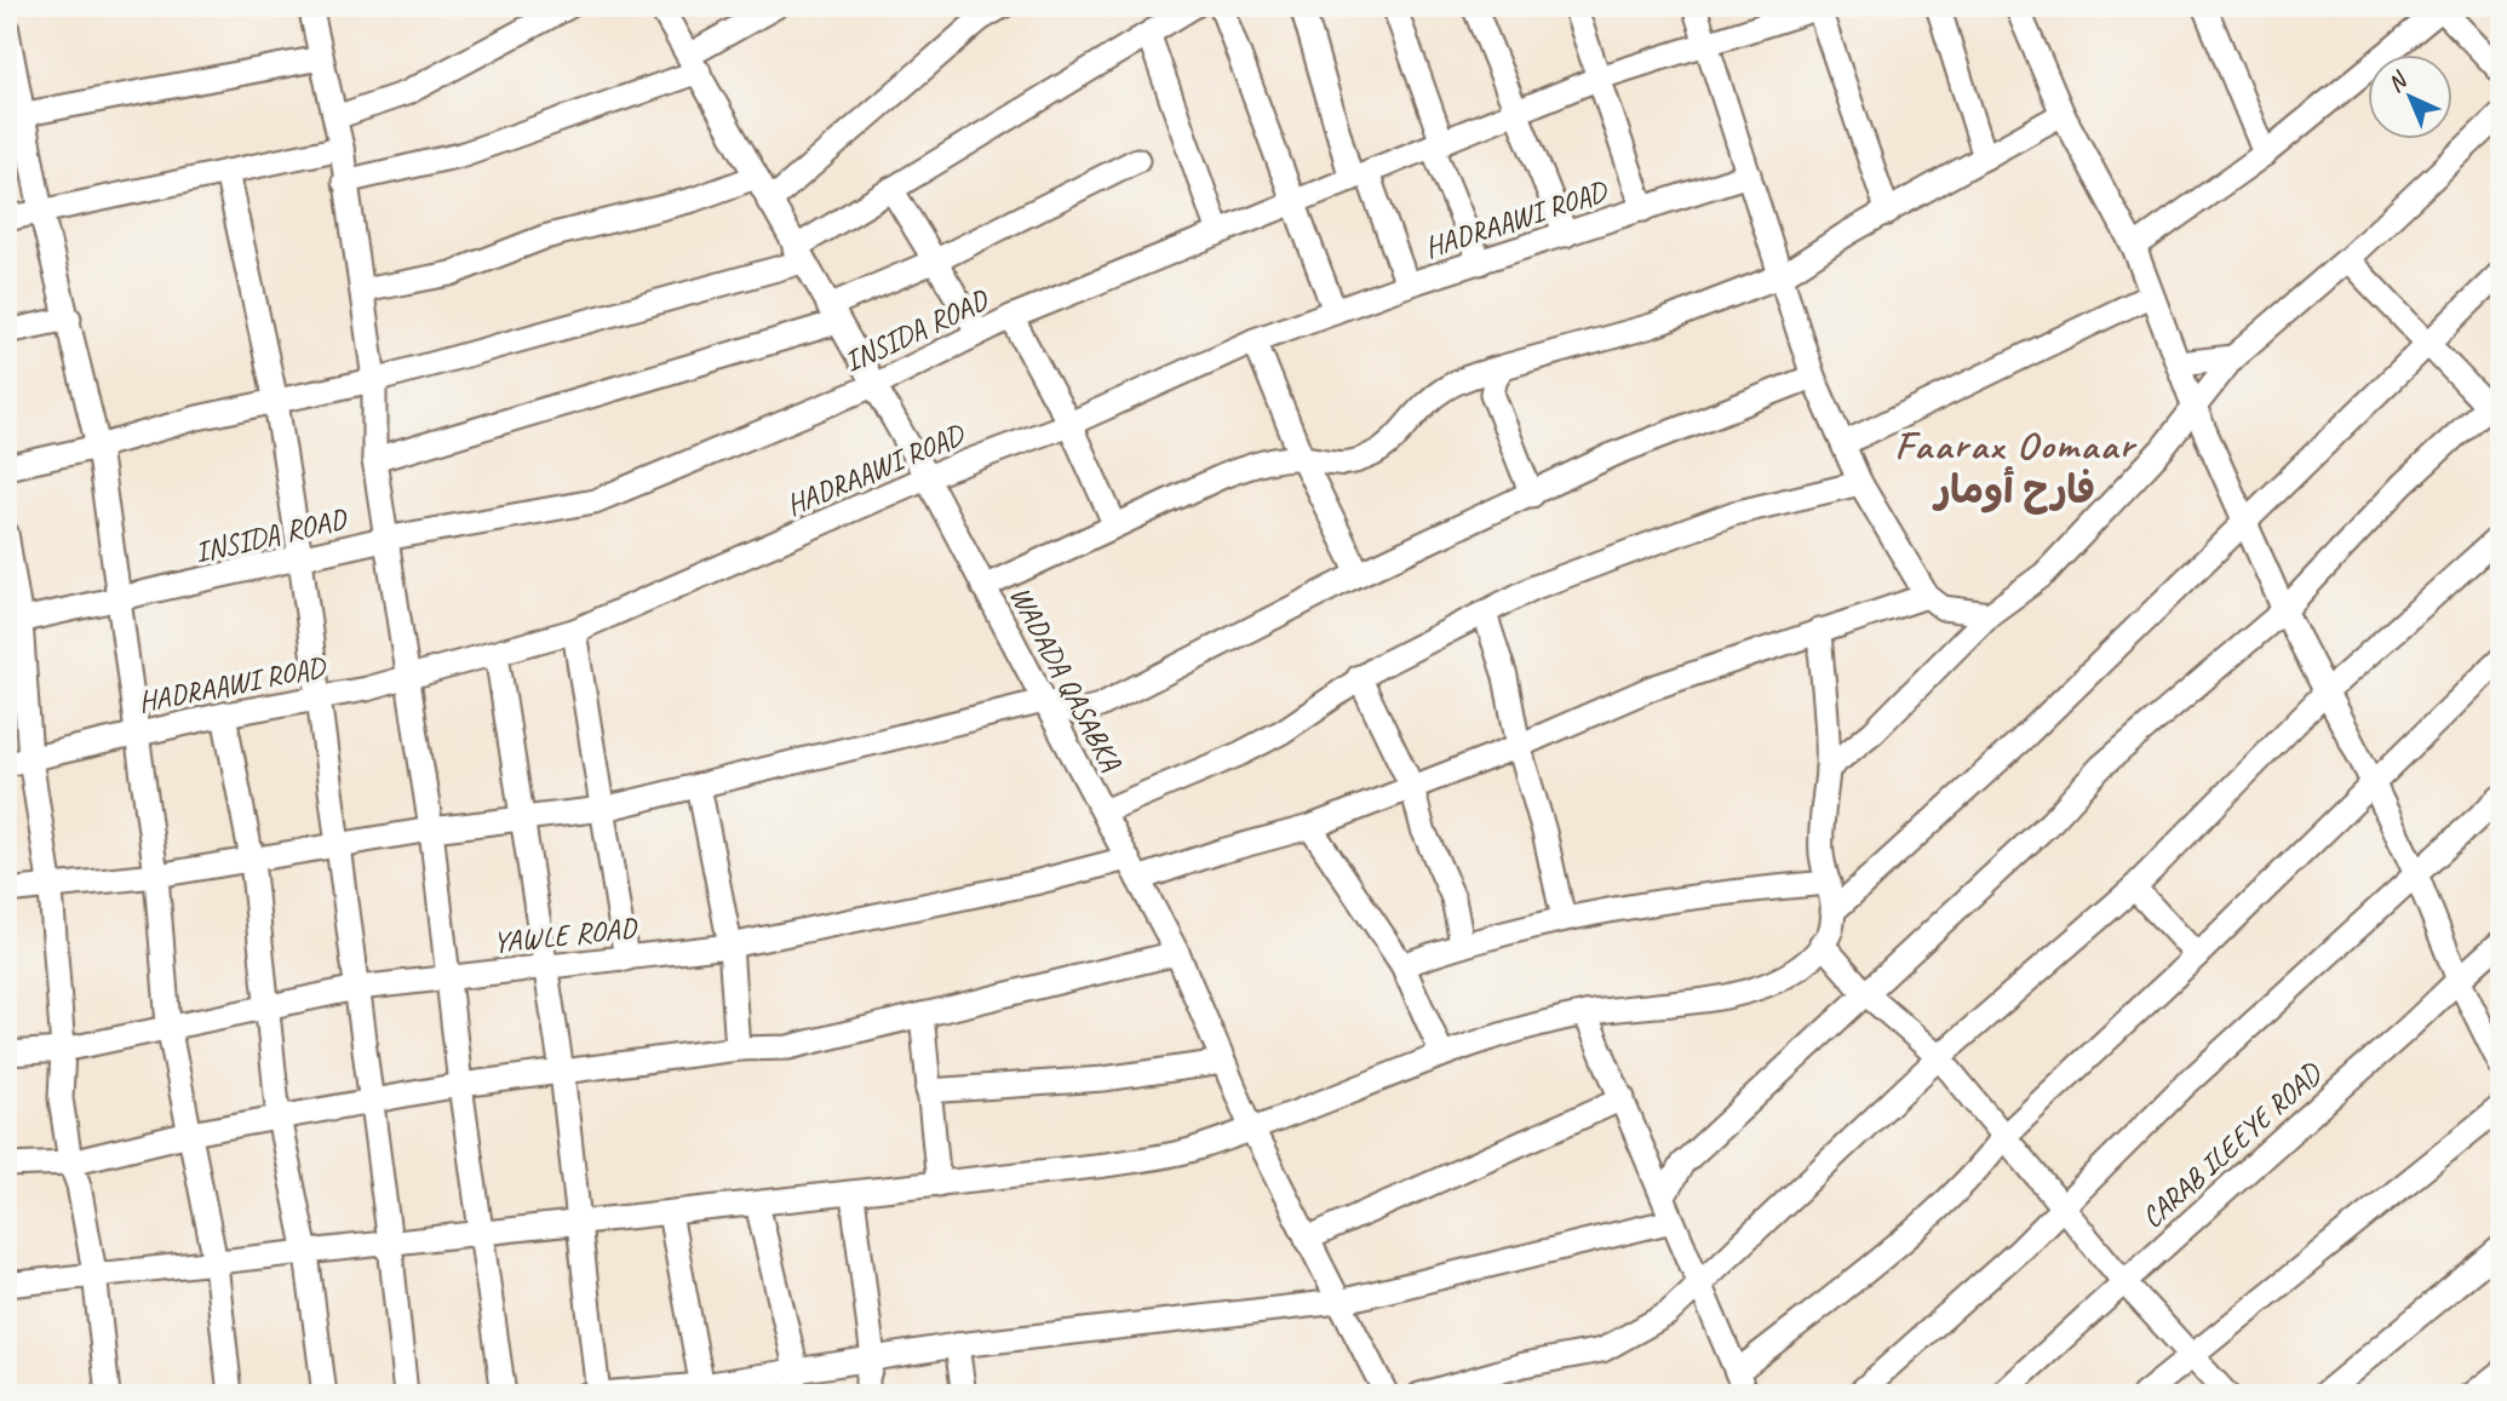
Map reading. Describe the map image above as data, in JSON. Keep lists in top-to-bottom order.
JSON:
{
  "streets": {
    "street": [
      "HADRAAWI ROAD",
      "INSIDA ROAD",
      "WADADA QASABKA",
      "YAWLE ROAD",
      "CARAB ILEEYE ROAD"
    ]
  },
  "crossings": [
    ["HADRAAWI ROAD", "WADADA QASABKA"],
    ["INSIDA ROAD", "WADADA QASABKA"],
    ["WADADA QASABKA", "YAWLE ROAD"]
  ],
  "districts": ["Faarax Oomaar فارح أومار"],
  "north": "top left"
}
